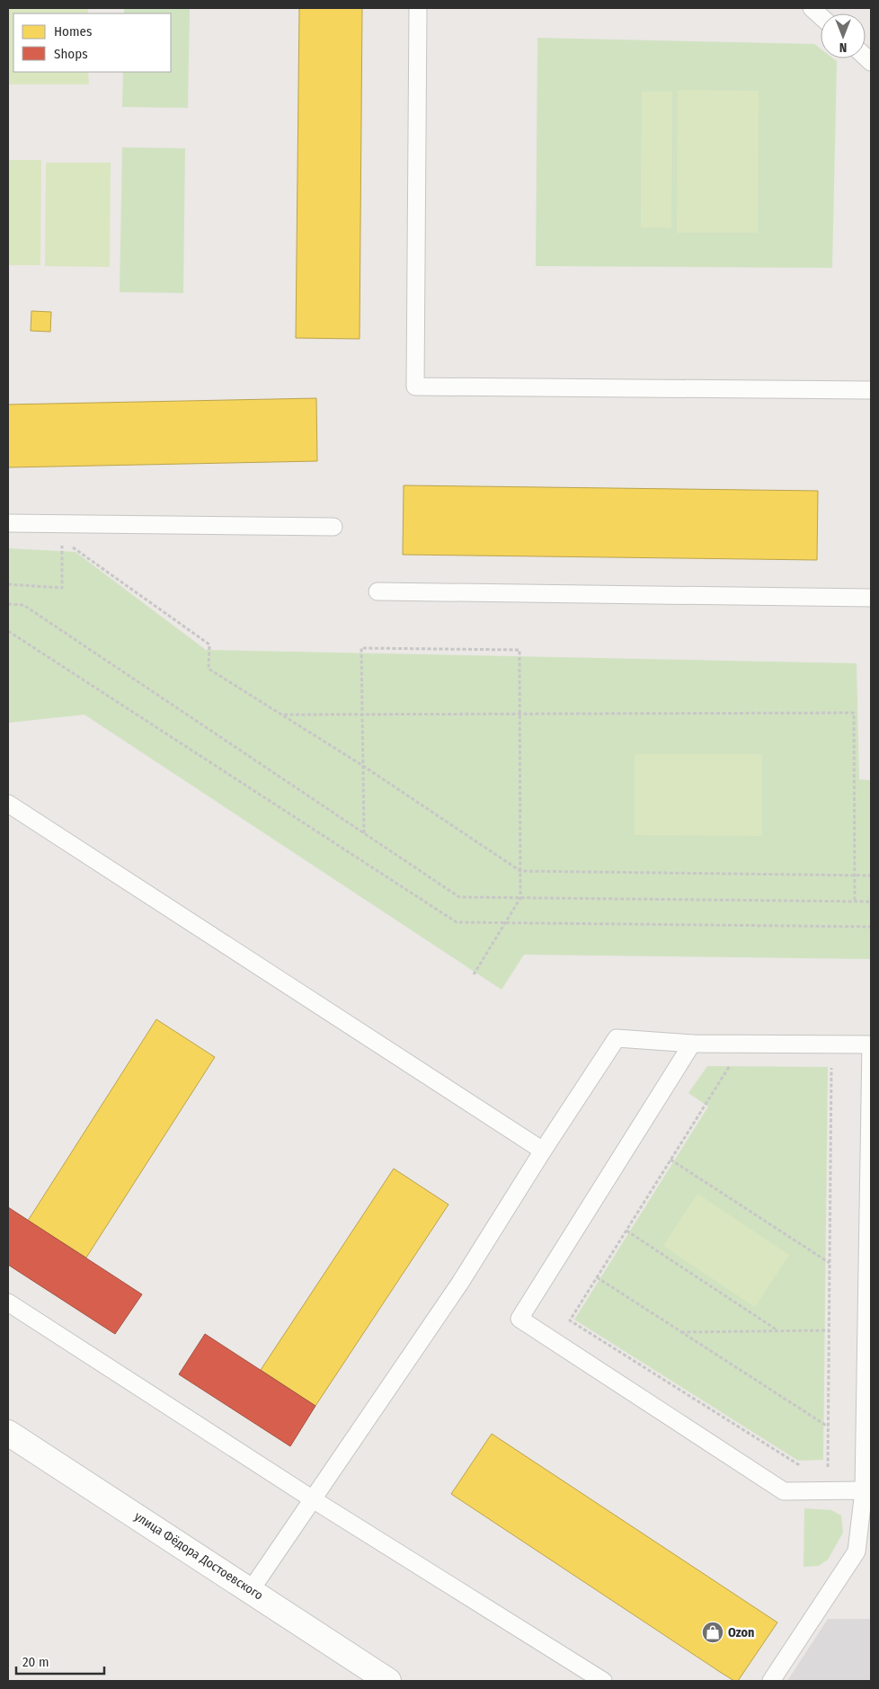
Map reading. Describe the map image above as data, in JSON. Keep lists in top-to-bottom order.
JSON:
{
  "streets": {
    "street": ["улица Фёдора Достоевского"]
  },
  "places": {
    "shop": ["Ozon"]
  },
  "legend": ["Homes", "Shops"],
  "scale_bar": "20 m",
  "north": "bottom"
}
